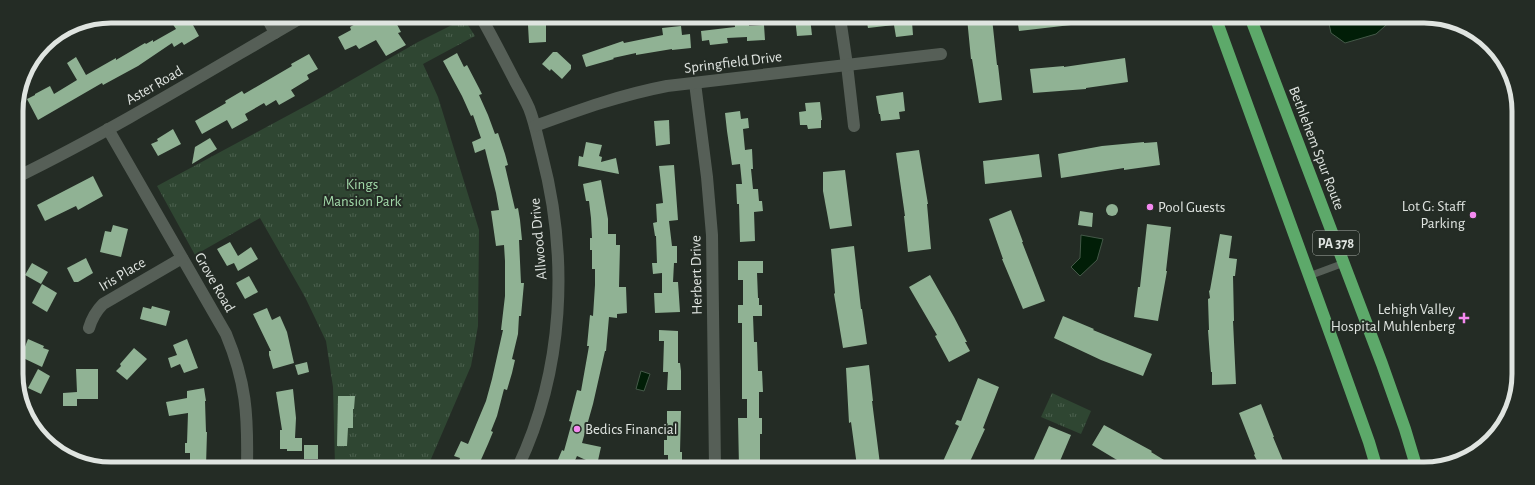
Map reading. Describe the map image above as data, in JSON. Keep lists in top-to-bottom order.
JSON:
{
  "streets": {
    "highway": ["Bethlehem Spur Route", "PA 378"],
    "street": [
      "Springfield Drive",
      "Aster Road",
      "Allwood Drive",
      "Iris Place",
      "Herbert Drive",
      "Grove Road"
    ]
  },
  "crossings": [
    ["Springfield Drive", "Allwood Drive"],
    ["Springfield Drive", "Herbert Drive"],
    ["Aster Road", "Grove Road"],
    ["Iris Place", "Grove Road"]
  ],
  "parks": ["Kings Mansion Park"],
  "places": {
    "other": ["Pool Guests", "Lot G: Staff Parking", "Bedics Financial"],
    "health": ["Lehigh Valley Hospital Muhlenberg"]
  }
}
